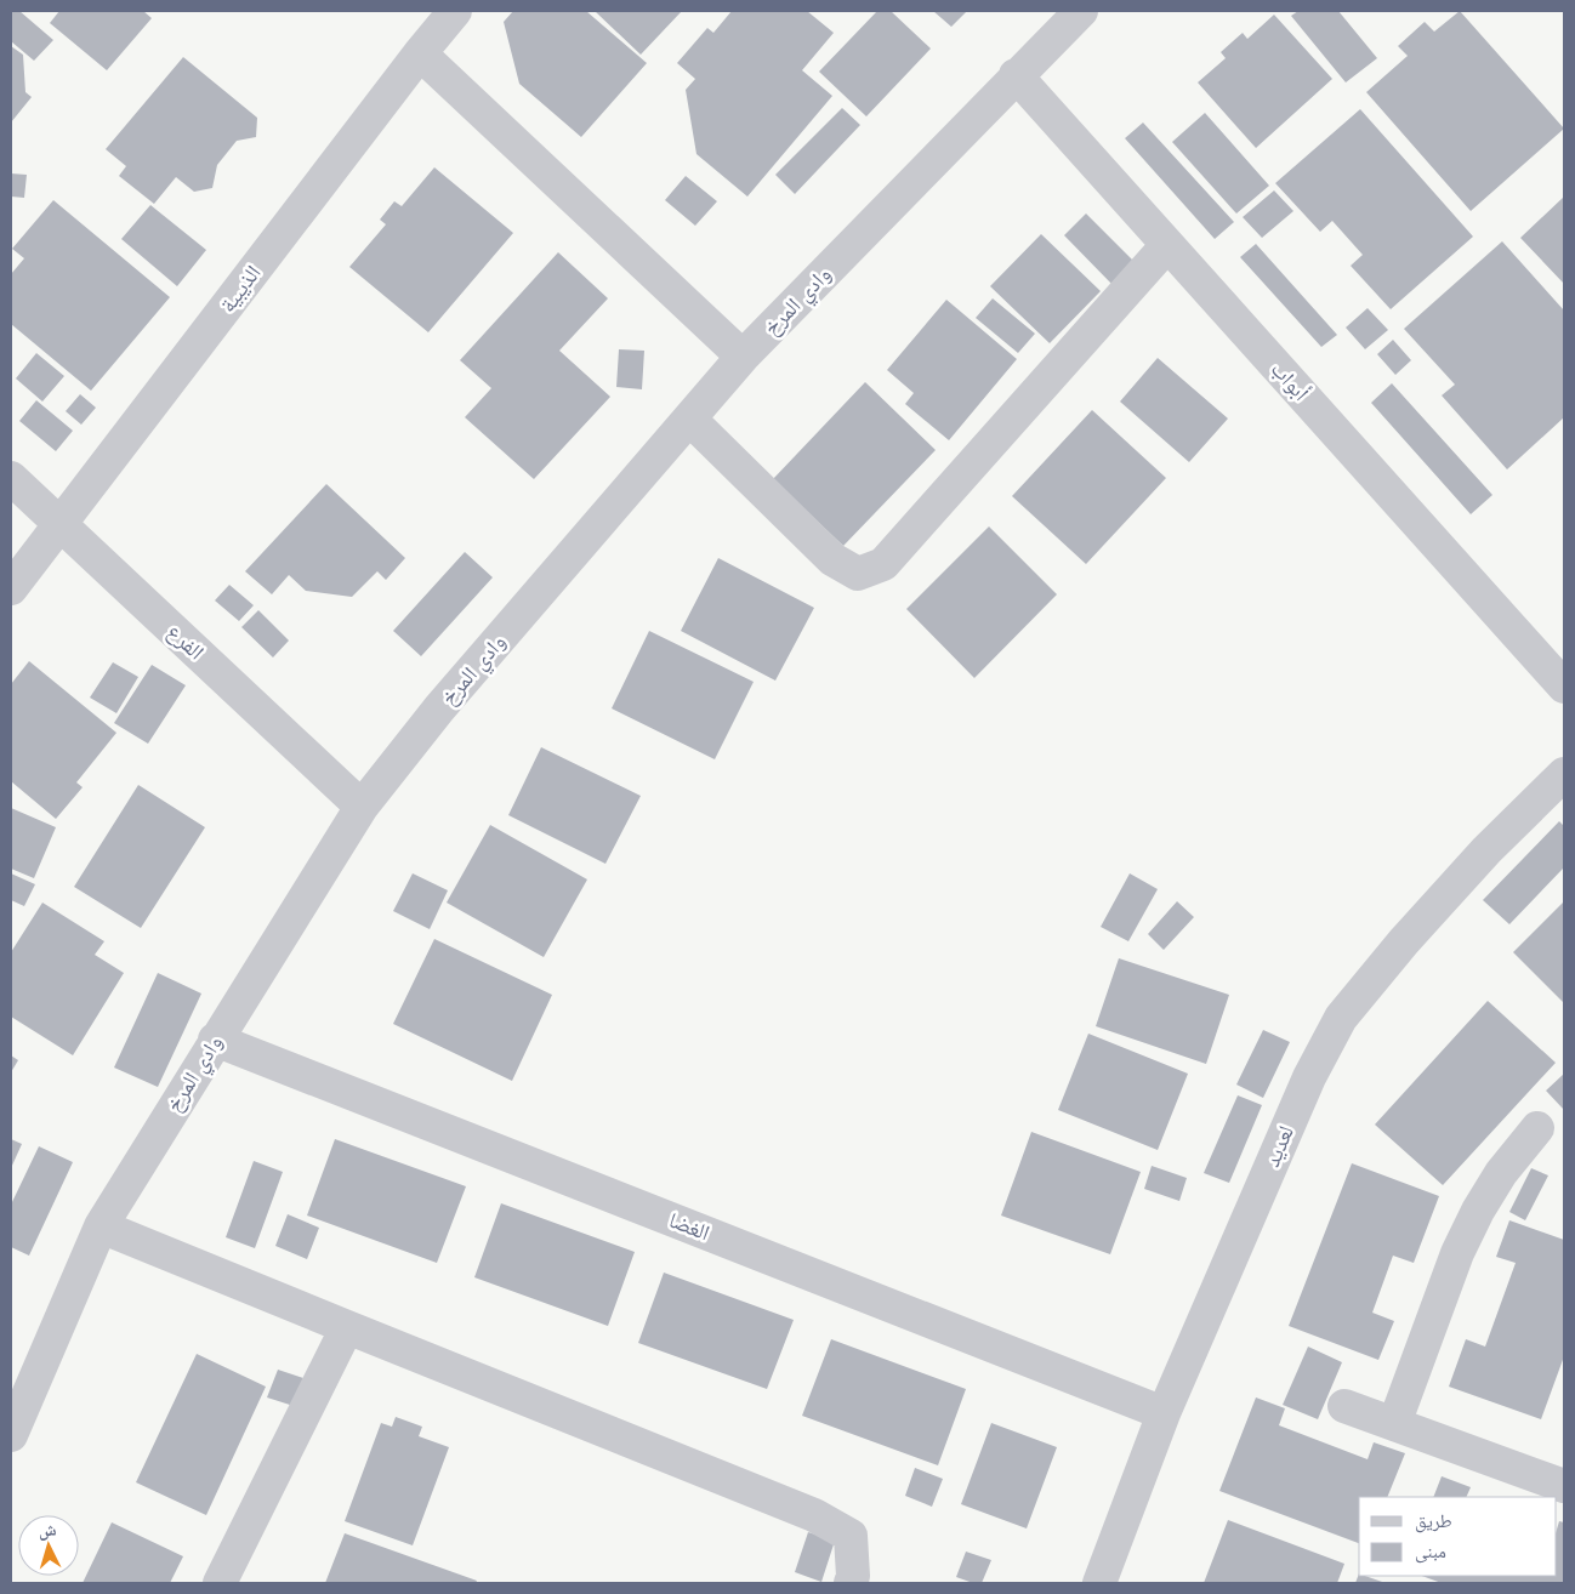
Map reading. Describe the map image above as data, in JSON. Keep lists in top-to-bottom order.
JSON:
{
  "streets": {
    "street": [
      "الذيبية",
      "وادي المرخ",
      "أبواب",
      "الفرع",
      "لعديد",
      "الغضا"
    ]
  },
  "crossings": [
    ["الذيبية", "الفرع"],
    ["وادي المرخ", "أبواب"],
    ["وادي المرخ", "الفرع"],
    ["وادي المرخ", "الغضا"],
    ["لعديد", "الغضا"]
  ],
  "legend": ["طريق", "مبنى"],
  "north": "top"
}
